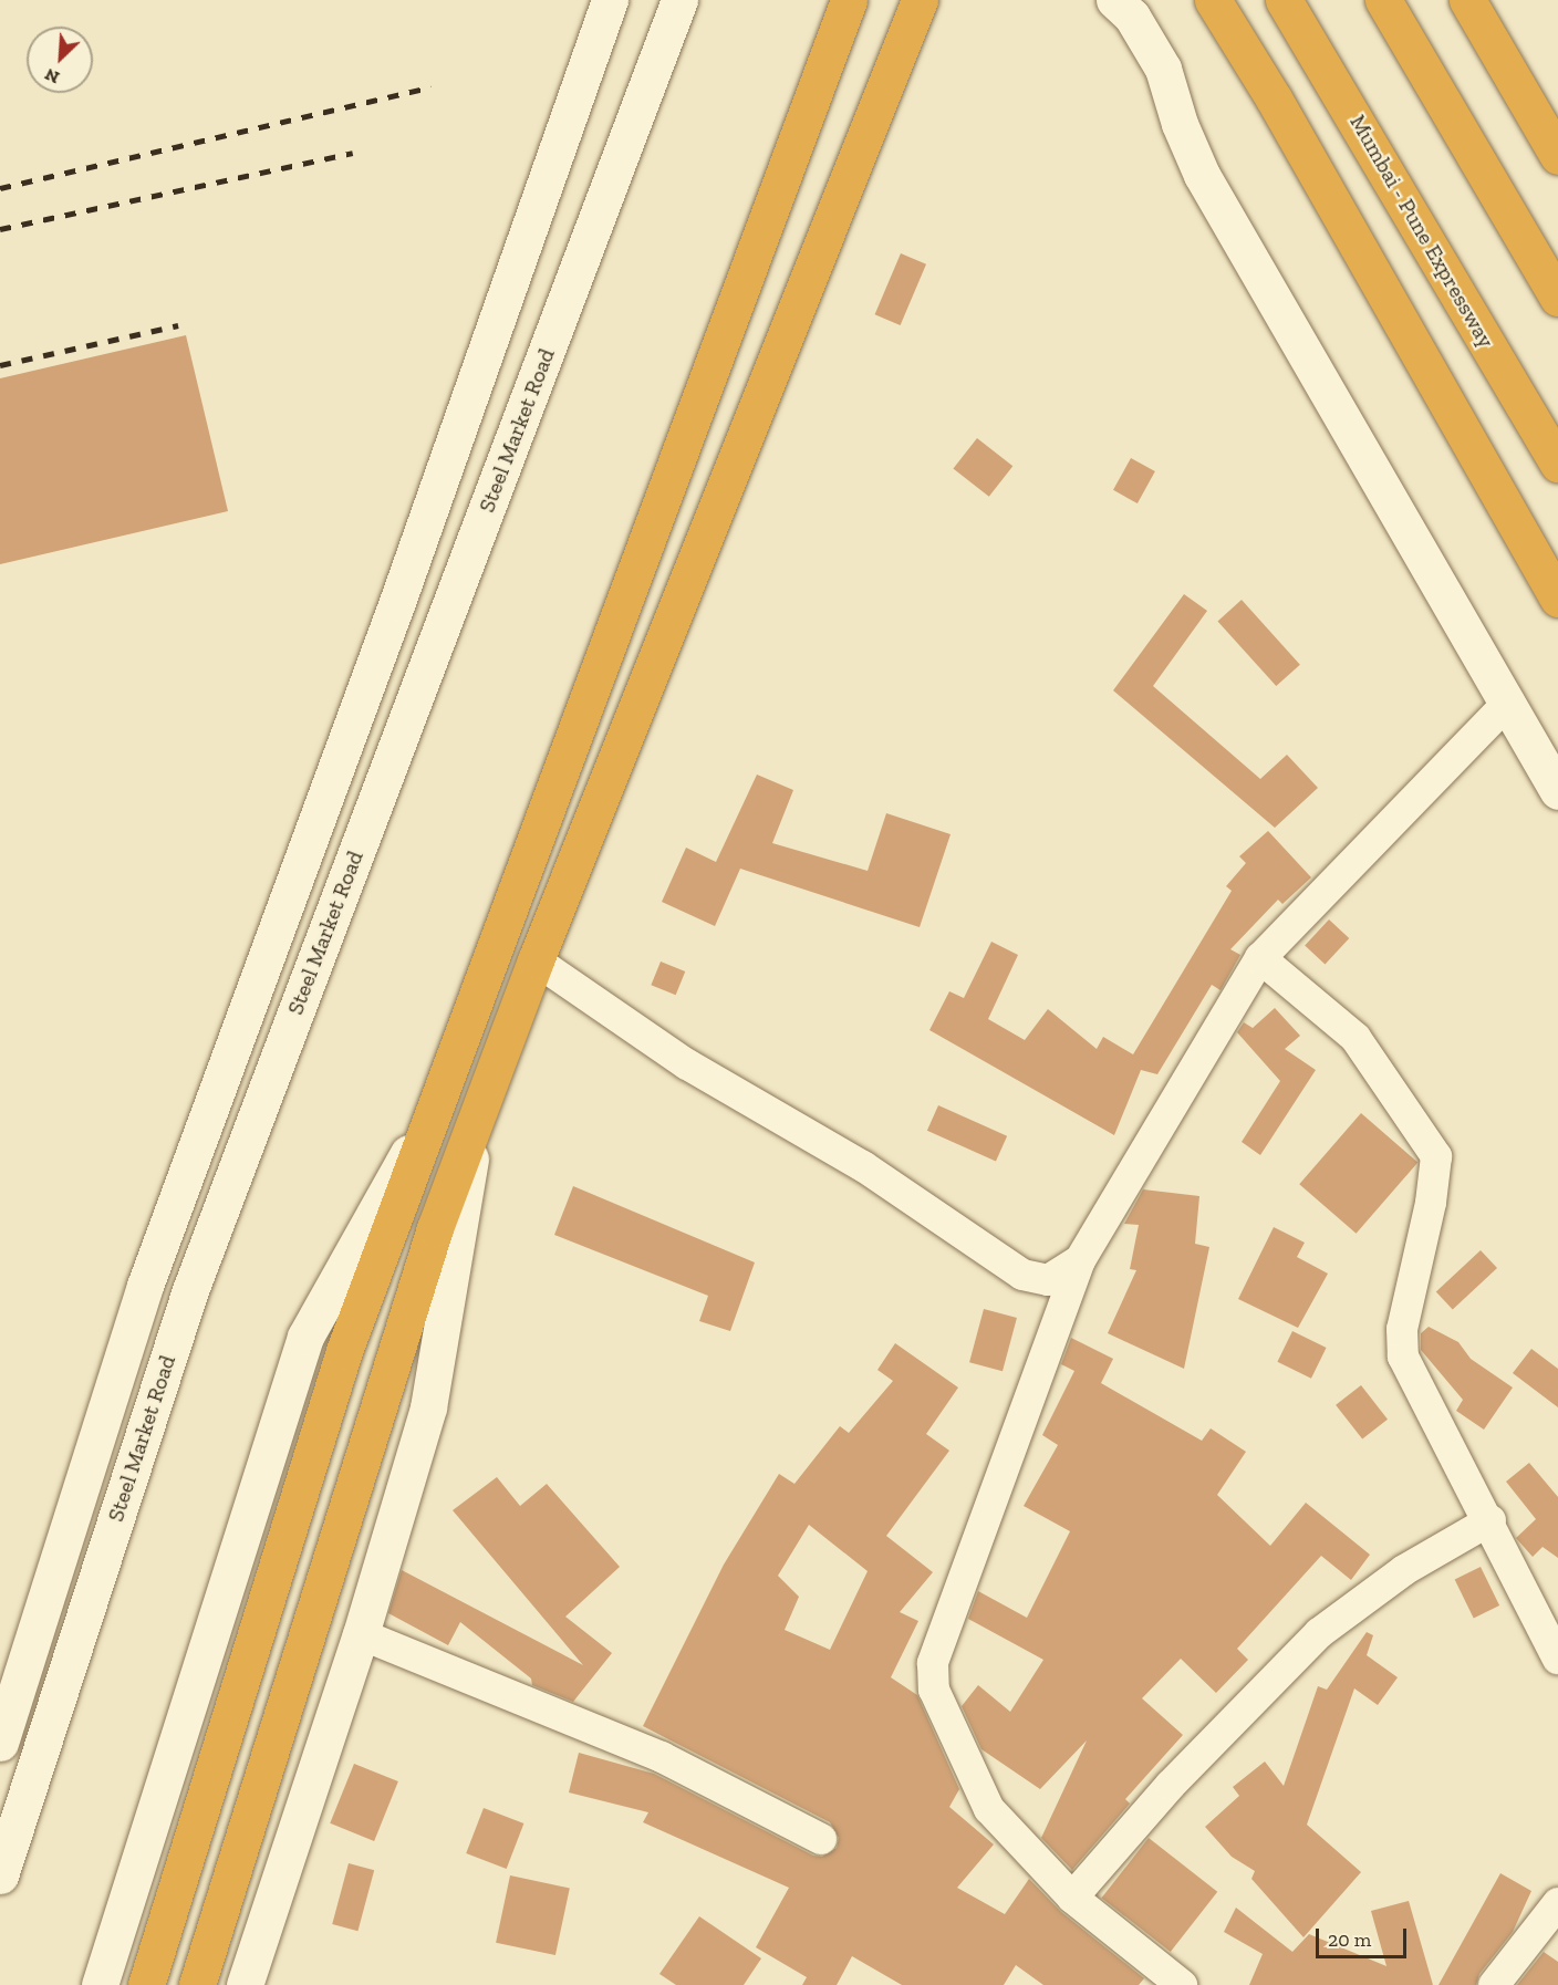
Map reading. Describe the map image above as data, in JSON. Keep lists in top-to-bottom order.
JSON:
{
  "streets": {
    "highway": ["Mumbai - Pune Expressway"],
    "street": ["Steel Market Road"]
  },
  "scale_bar": "20 m",
  "north": "bottom left"
}
